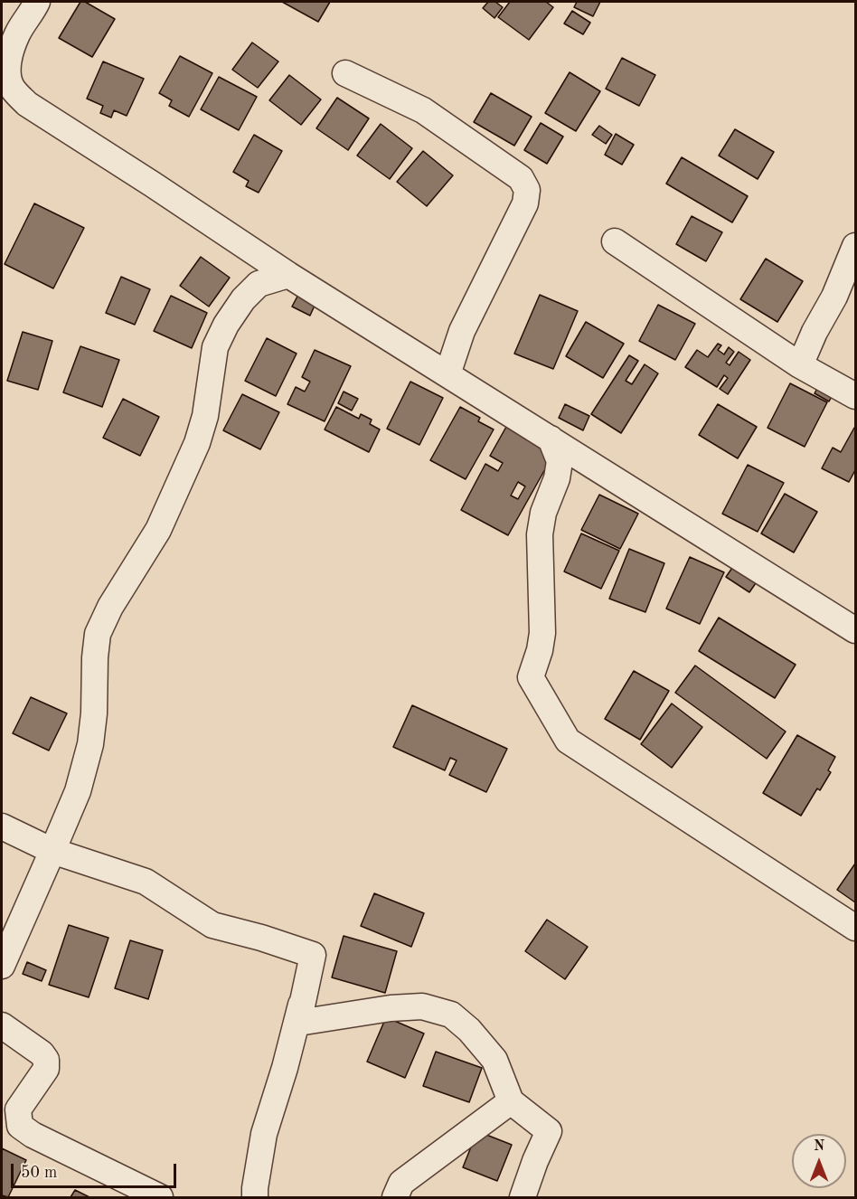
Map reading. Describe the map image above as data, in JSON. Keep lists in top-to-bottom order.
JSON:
{
  "scale_bar": "50 m",
  "north": "top"
}
